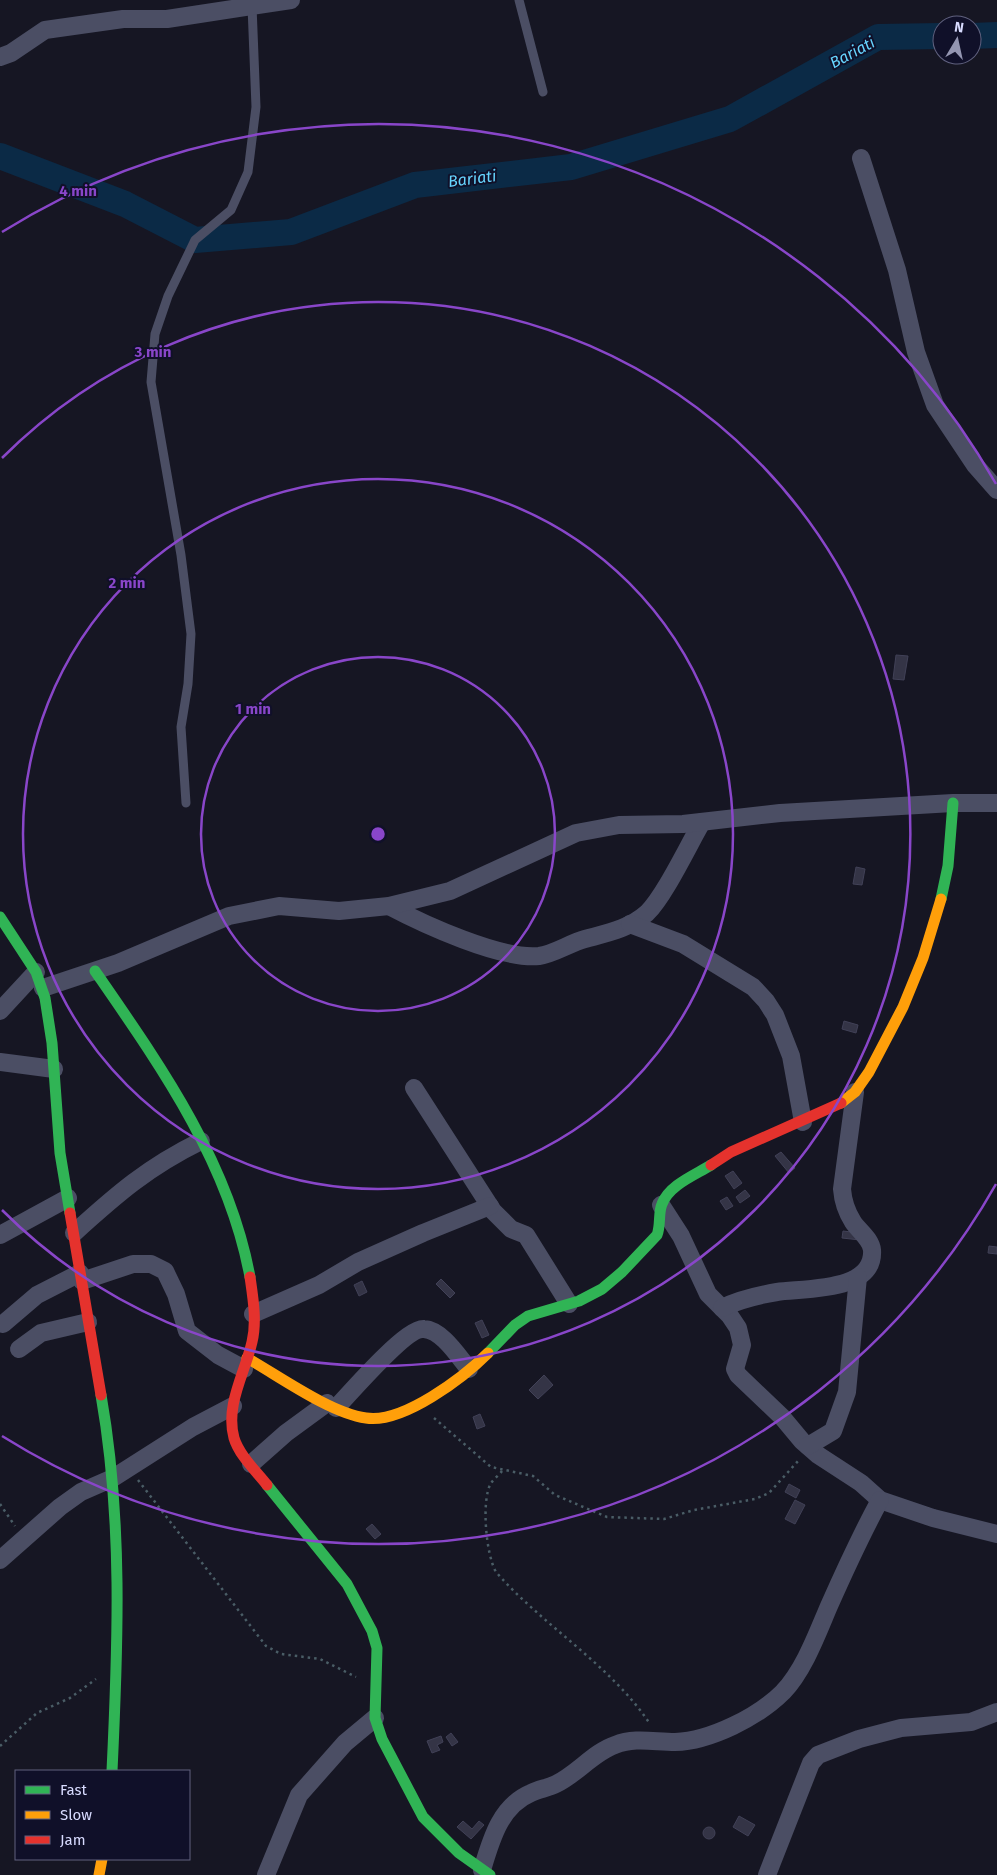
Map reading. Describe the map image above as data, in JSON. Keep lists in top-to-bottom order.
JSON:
{
  "water": ["Bariati"],
  "legend": ["Fast", "Slow", "Jam"],
  "north": "top",
  "rings": [
    "4 min",
    "3 min",
    "2 min",
    "1 min"
  ]
}
